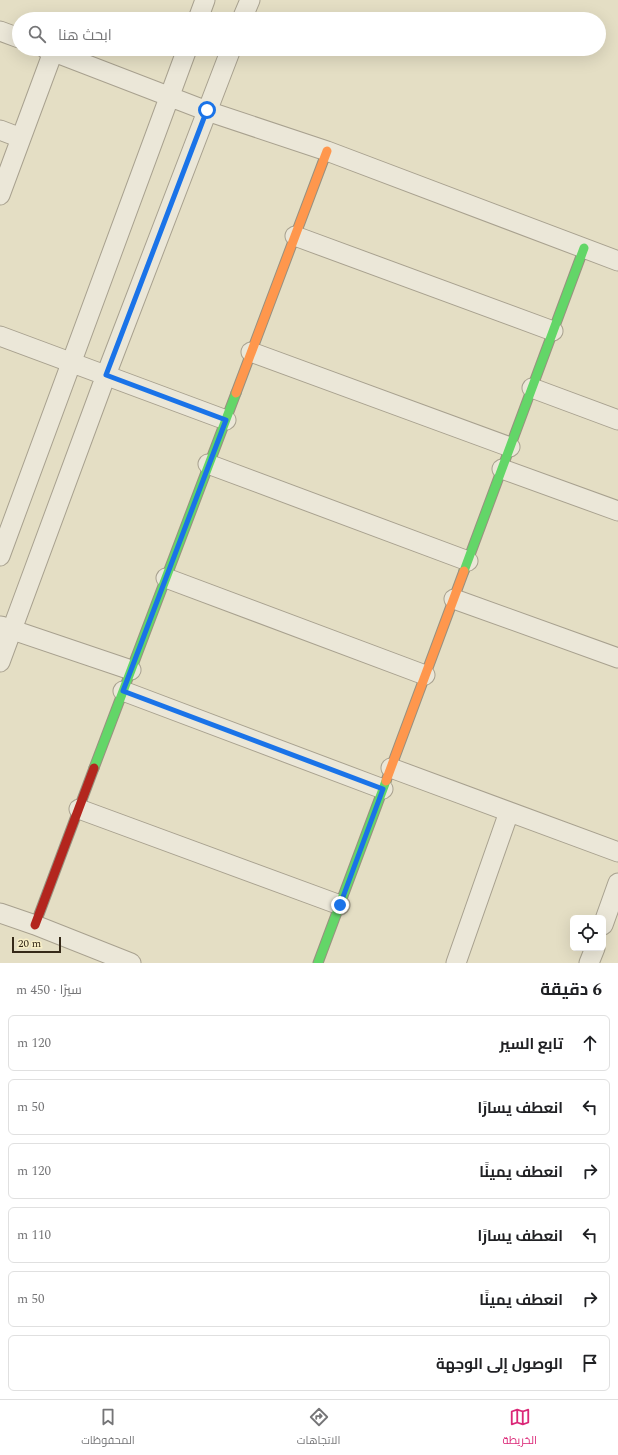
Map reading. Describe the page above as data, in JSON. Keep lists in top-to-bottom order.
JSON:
{
  "scale_bar": "20 m",
  "page": {
    "search": "ابحث هنا",
    "scale": "20 m",
    "heading": ["6 دقيقة", "سيرًا · 450 m"],
    "list": [
      ["تابع السير", "120 m"],
      ["انعطف يسارًا", "50 m"],
      ["انعطف يمينًا", "120 m"],
      ["انعطف يسارًا", "110 m"],
      ["انعطف يمينًا", "50 m"],
      "الوصول إلى الوجهة"
    ],
    "nav": ["الخريطة", "الاتجاهات", "المحفوظات"]
  }
}
